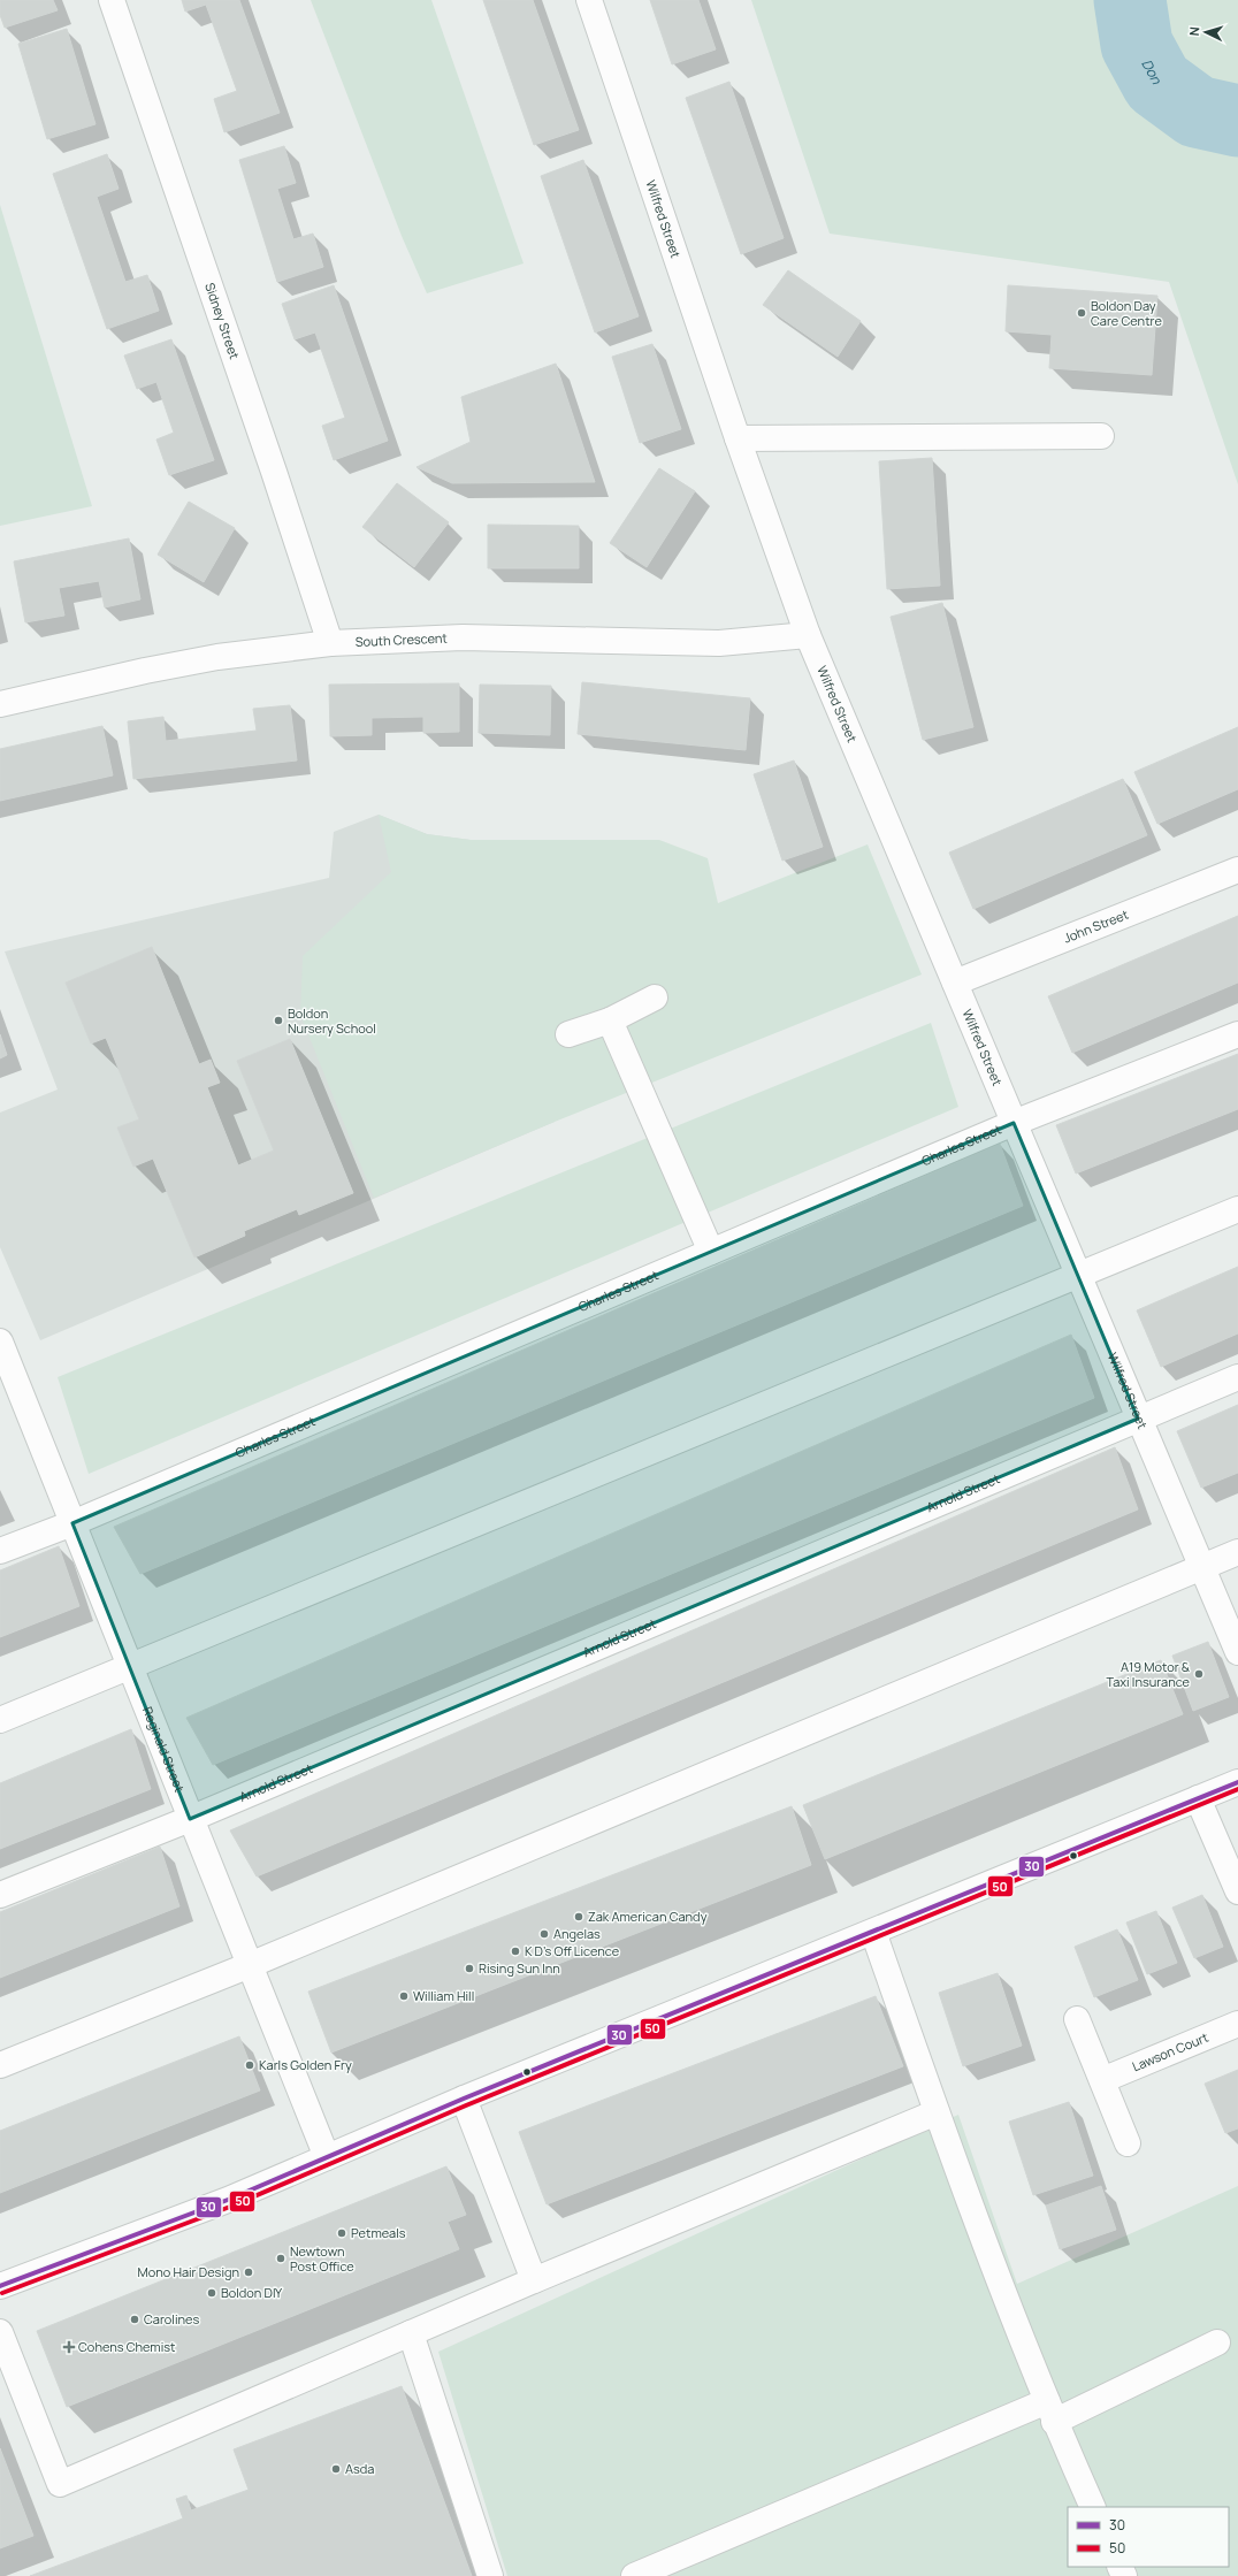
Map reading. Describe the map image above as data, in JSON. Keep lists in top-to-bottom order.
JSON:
{
  "streets": {
    "street": [
      "Wilfred Street",
      "Sidney Street",
      "South Crescent",
      "John Street",
      "Charles Street",
      "Arnold Street",
      "Reginald Street",
      "Lawson Court"
    ]
  },
  "crossings": [
    ["Wilfred Street", "South Crescent"],
    ["Wilfred Street", "John Street"],
    ["Wilfred Street", "Charles Street"],
    ["Wilfred Street", "Arnold Street"],
    ["Sidney Street", "South Crescent"],
    ["Charles Street", "Reginald Street"],
    ["Arnold Street", "Reginald Street"]
  ],
  "water": ["Don"],
  "places": {
    "other": [
      "Boldon Day Care Centre",
      "Boldon Nursery School",
      "A19 Motor & Taxi Insurance",
      "Zak American Candy",
      "Angelas",
      "K D's Off Licence",
      "Rising Sun Inn",
      "William Hill",
      "Karls Golden Fry",
      "Petmeals",
      "Newtown Post Office",
      "Mono Hair Design",
      "Boldon DIY",
      "Carolines",
      "Asda"
    ],
    "health": ["Cohens Chemist"]
  },
  "lines": ["transit line 30", "transit line 50"],
  "legend": ["30", "50"],
  "north": "left"
}
